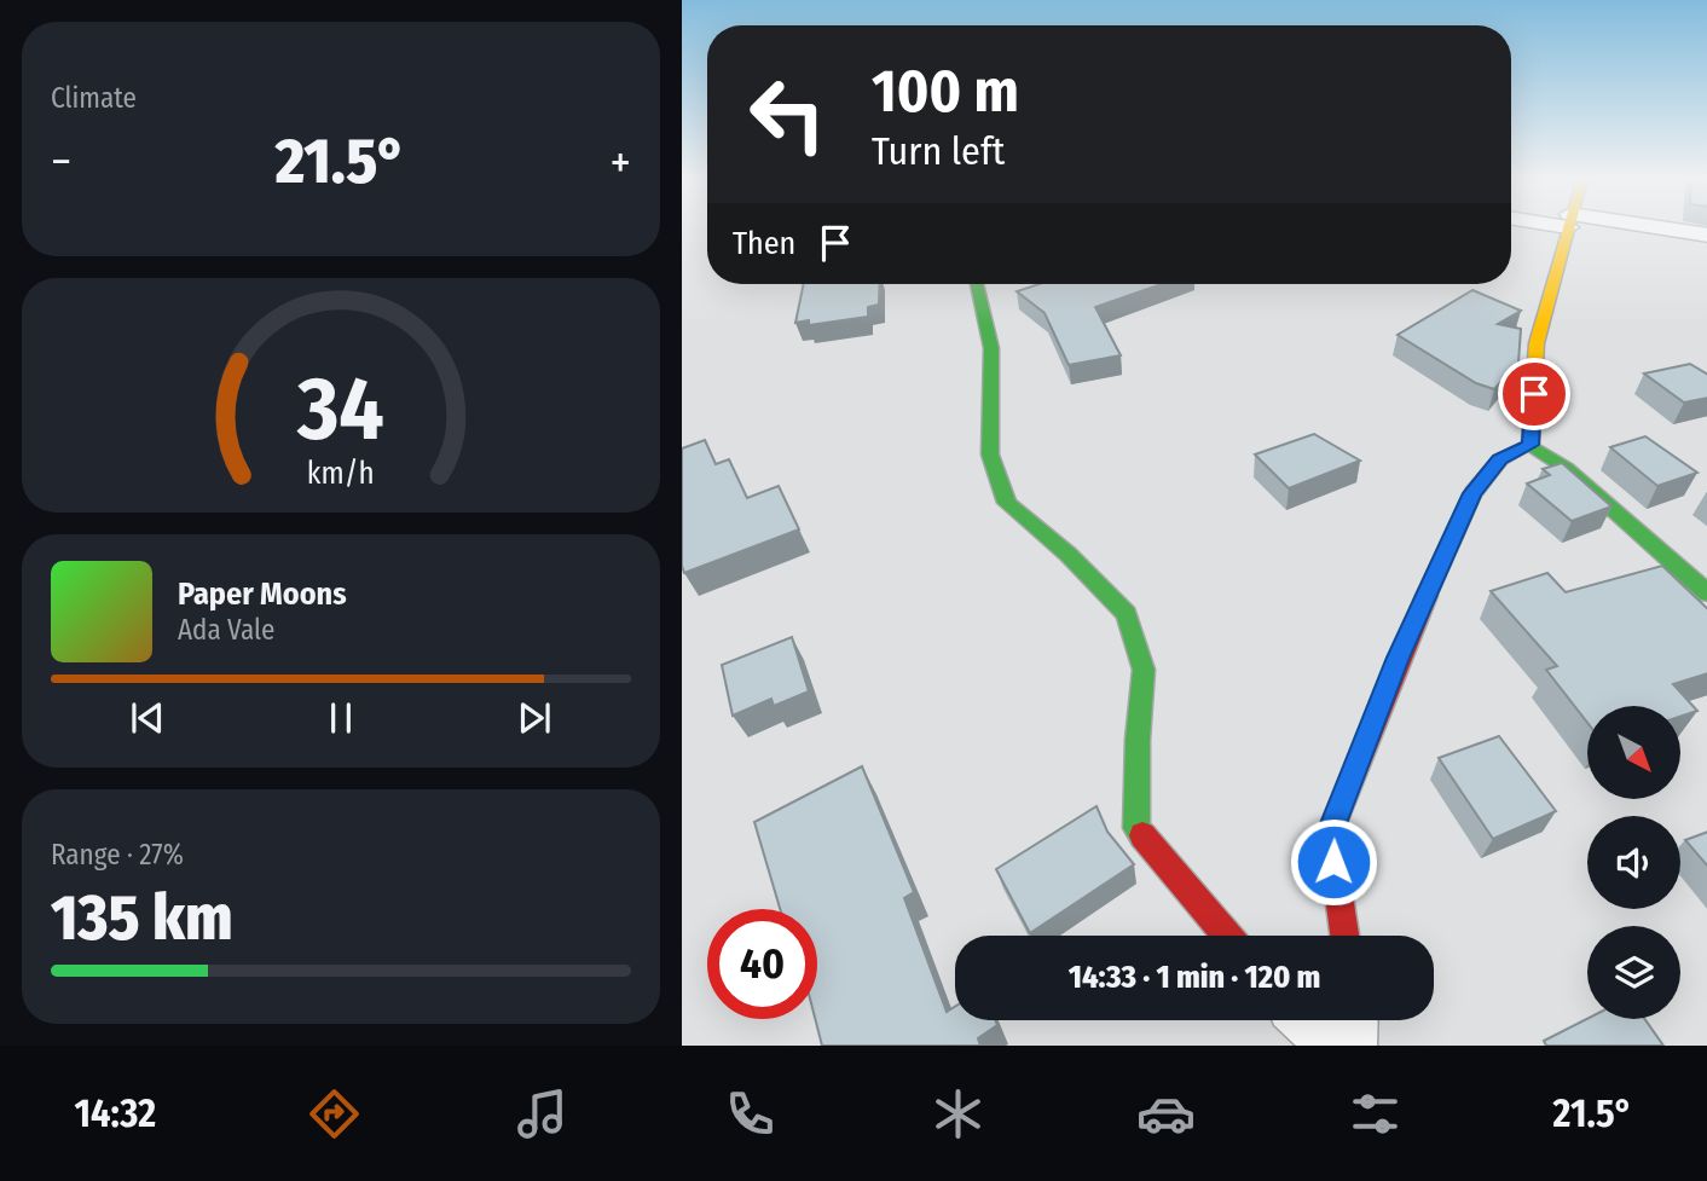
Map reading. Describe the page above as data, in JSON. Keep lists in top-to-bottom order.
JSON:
{
  "north": "bottom right",
  "page": {
    "tile": [
      "Climate",
      ["Range · 27%", "135 km"]
    ],
    "turn": ["100 m", "Turn left"],
    "heat": ["−", "21.5°", "+"],
    "then": "Then",
    "song": ["Paper Moons", "Ada Vale"],
    "limit": "40",
    "trip": "14:33 · 1 min · 120 m",
    "tabs": ["14:32", "21.5°"],
    "gauge": ["34", "km/h"]
  }
}
